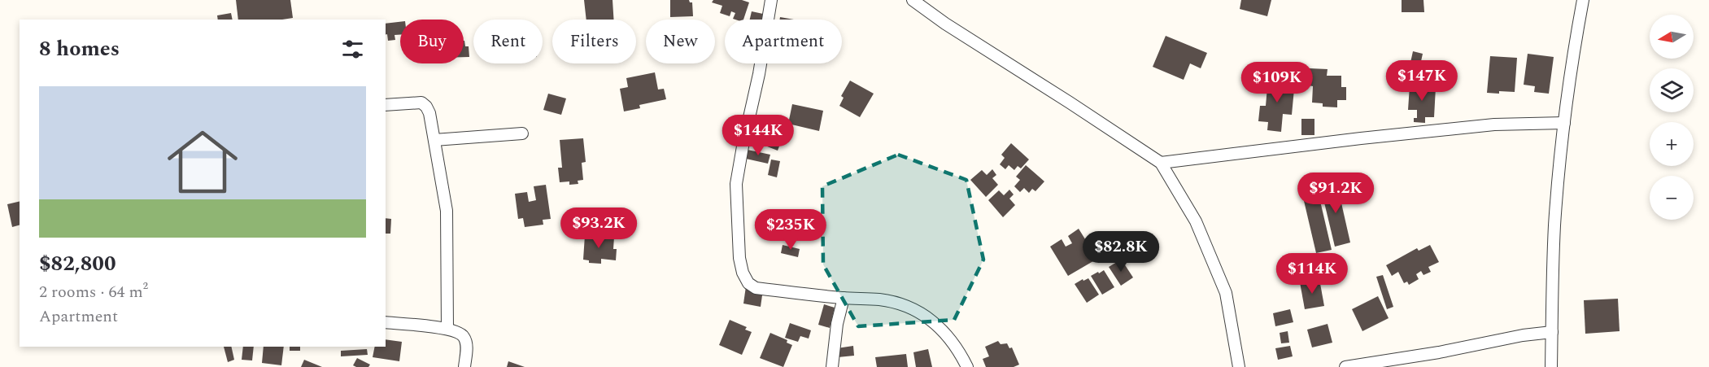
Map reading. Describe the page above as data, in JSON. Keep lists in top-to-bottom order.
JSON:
{
  "north": "left",
  "page": {
    "map_buttons": ["+", "−"],
    "chip": [
      "Buy",
      "Rent",
      "Filters",
      "New",
      "Apartment"
    ],
    "heading": "8 homes",
    "price": [
      "$147K",
      "$109K",
      "$144K",
      "$91.2K",
      "$93.2K",
      "$235K",
      "$82.8K",
      "$114K"
    ],
    "list": [
      {
        "name": "$82,800",
        "note": "2 rooms · 64 m² · Apartment"
      }
    ]
  }
}
